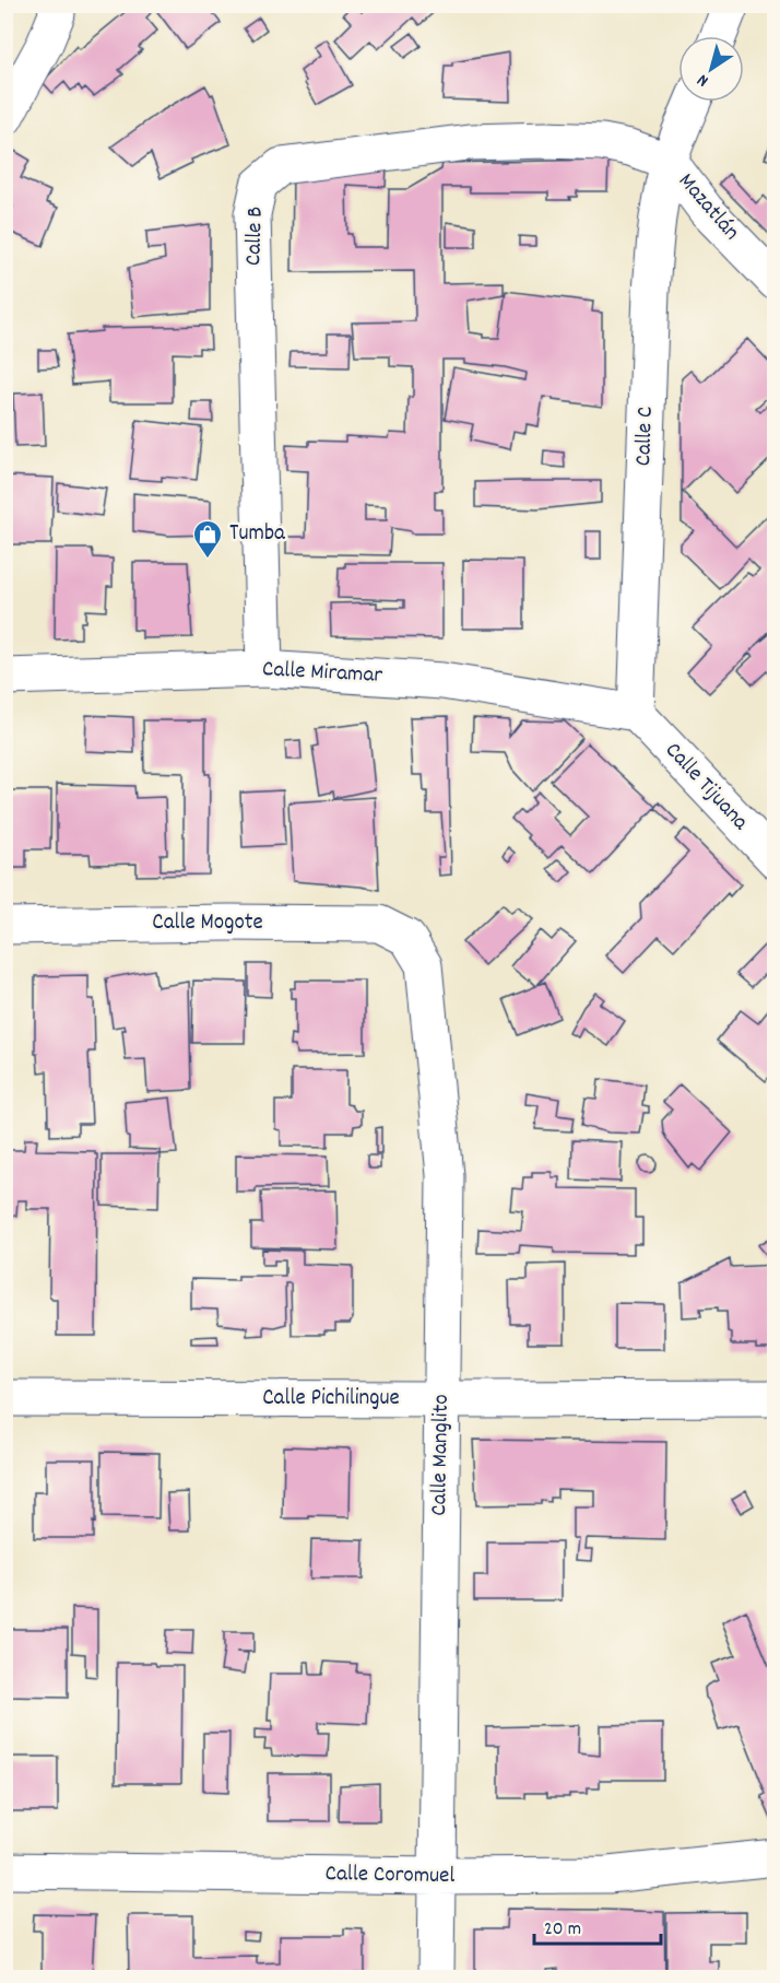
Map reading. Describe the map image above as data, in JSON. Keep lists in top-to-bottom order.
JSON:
{
  "streets": {
    "street": [
      "Mazatlán",
      "Calle B",
      "Calle C",
      "Calle Miramar",
      "Calle Tijuana",
      "Calle Mogote",
      "Calle Pichilingue",
      "Calle Manglito",
      "Calle Coromuel"
    ]
  },
  "crossings": [
    ["Mazatlán", "Calle B"],
    ["Mazatlán", "Calle C"],
    ["Calle B", "Calle C"],
    ["Calle B", "Calle Miramar"],
    ["Calle C", "Calle Miramar"],
    ["Calle C", "Calle Tijuana"],
    ["Calle Miramar", "Calle Tijuana"],
    ["Calle Mogote", "Calle Manglito"],
    ["Calle Pichilingue", "Calle Manglito"],
    ["Calle Manglito", "Calle Coromuel"]
  ],
  "places": {
    "shop": ["Tumba"]
  },
  "scale_bar": "20 m",
  "north": "bottom left"
}
